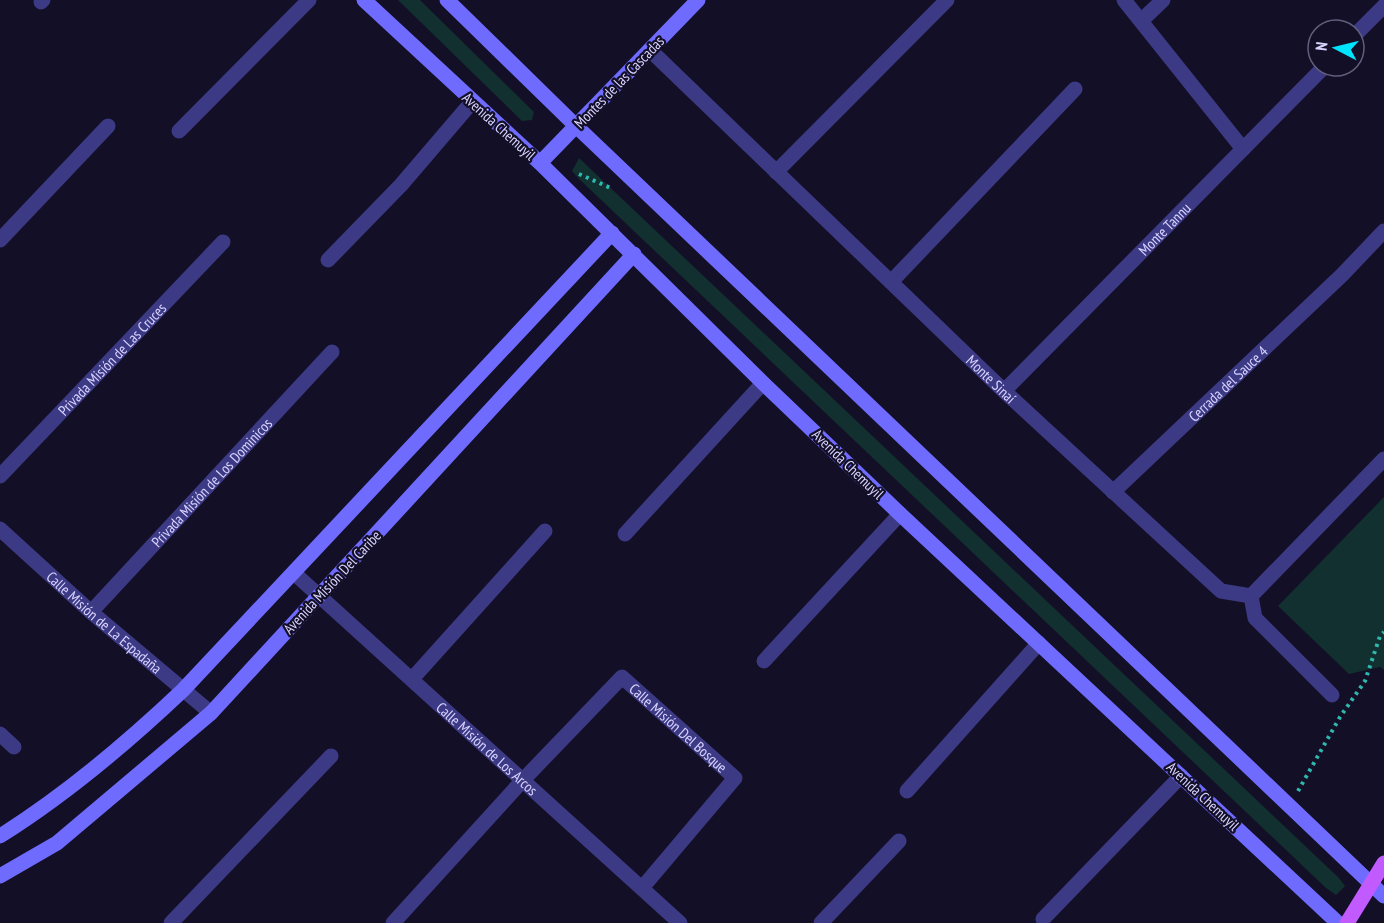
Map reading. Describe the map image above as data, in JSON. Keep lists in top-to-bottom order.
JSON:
{
  "streets": {
    "main road": ["Montes de las Cascadas", "Avenida Chemuyil", "Avenida Misión Del Caribe"],
    "street": [
      "Monte Tannu",
      "Privada Misión de Las Cruces",
      "Monte Sinaí",
      "Cerrada del Sauce 4",
      "Privada Misión de Los Dominicos",
      "Calle Misión de La Espadaña",
      "Calle Misión Del Bosque",
      "Calle Misión de Los Arcos"
    ]
  },
  "crossings": [
    ["Montes de las Cascadas", "Avenida Chemuyil"],
    ["Montes de las Cascadas", "Monte Sinaí"],
    ["Avenida Chemuyil", "Avenida Misión Del Caribe"],
    ["Monte Tannu", "Monte Sinaí"],
    ["Monte Sinaí", "Cerrada del Sauce 4"],
    ["Privada Misión de Los Dominicos", "Calle Misión de La Espadaña"],
    ["Avenida Misión Del Caribe", "Calle Misión de La Espadaña"],
    ["Avenida Misión Del Caribe", "Calle Misión de Los Arcos"],
    ["Calle Misión Del Bosque", "Calle Misión de Los Arcos"]
  ],
  "north": "left"
}
